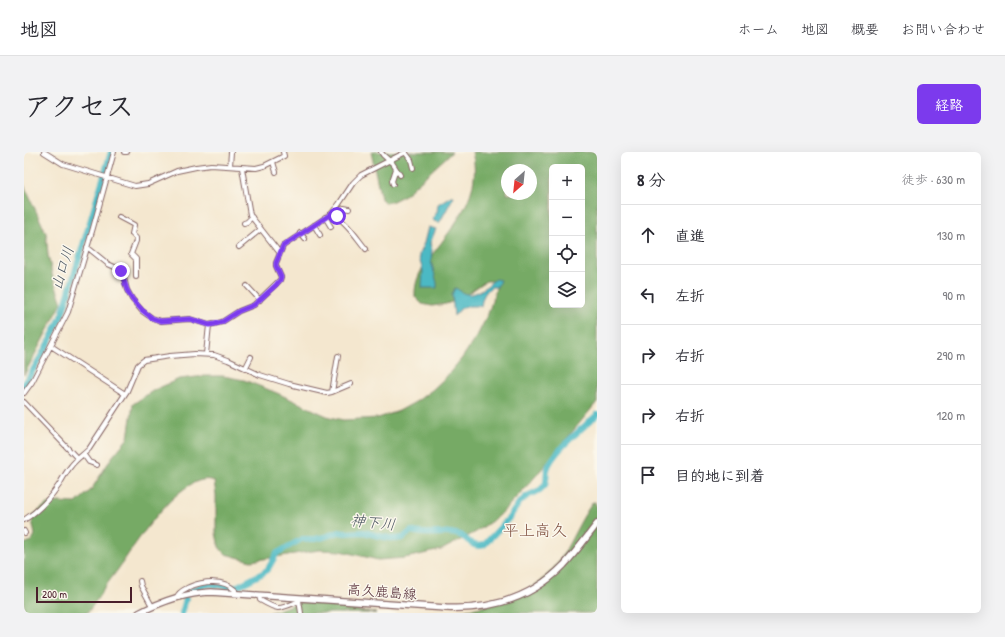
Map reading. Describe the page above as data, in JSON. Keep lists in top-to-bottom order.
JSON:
{
  "streets": {
    "main road": ["高久鹿島線"]
  },
  "districts": ["平上高久"],
  "water": ["山口川", "神下川"],
  "scale_bar": "200 m",
  "north": "bottom left",
  "page": {
    "header": "地図",
    "nav": [
      "ホーム",
      "地図",
      "概要",
      "お問い合わせ"
    ],
    "title": "アクセス",
    "buttons": "経路",
    "heading": ["8 分", "徒歩 · 630 m"],
    "map_buttons": ["+", "−"],
    "list": [
      ["直進", "130 m"],
      ["左折", "90 m"],
      ["右折", "290 m"],
      ["右折", "120 m"],
      "目的地に到着"
    ],
    "scale": "200 m"
  }
}
